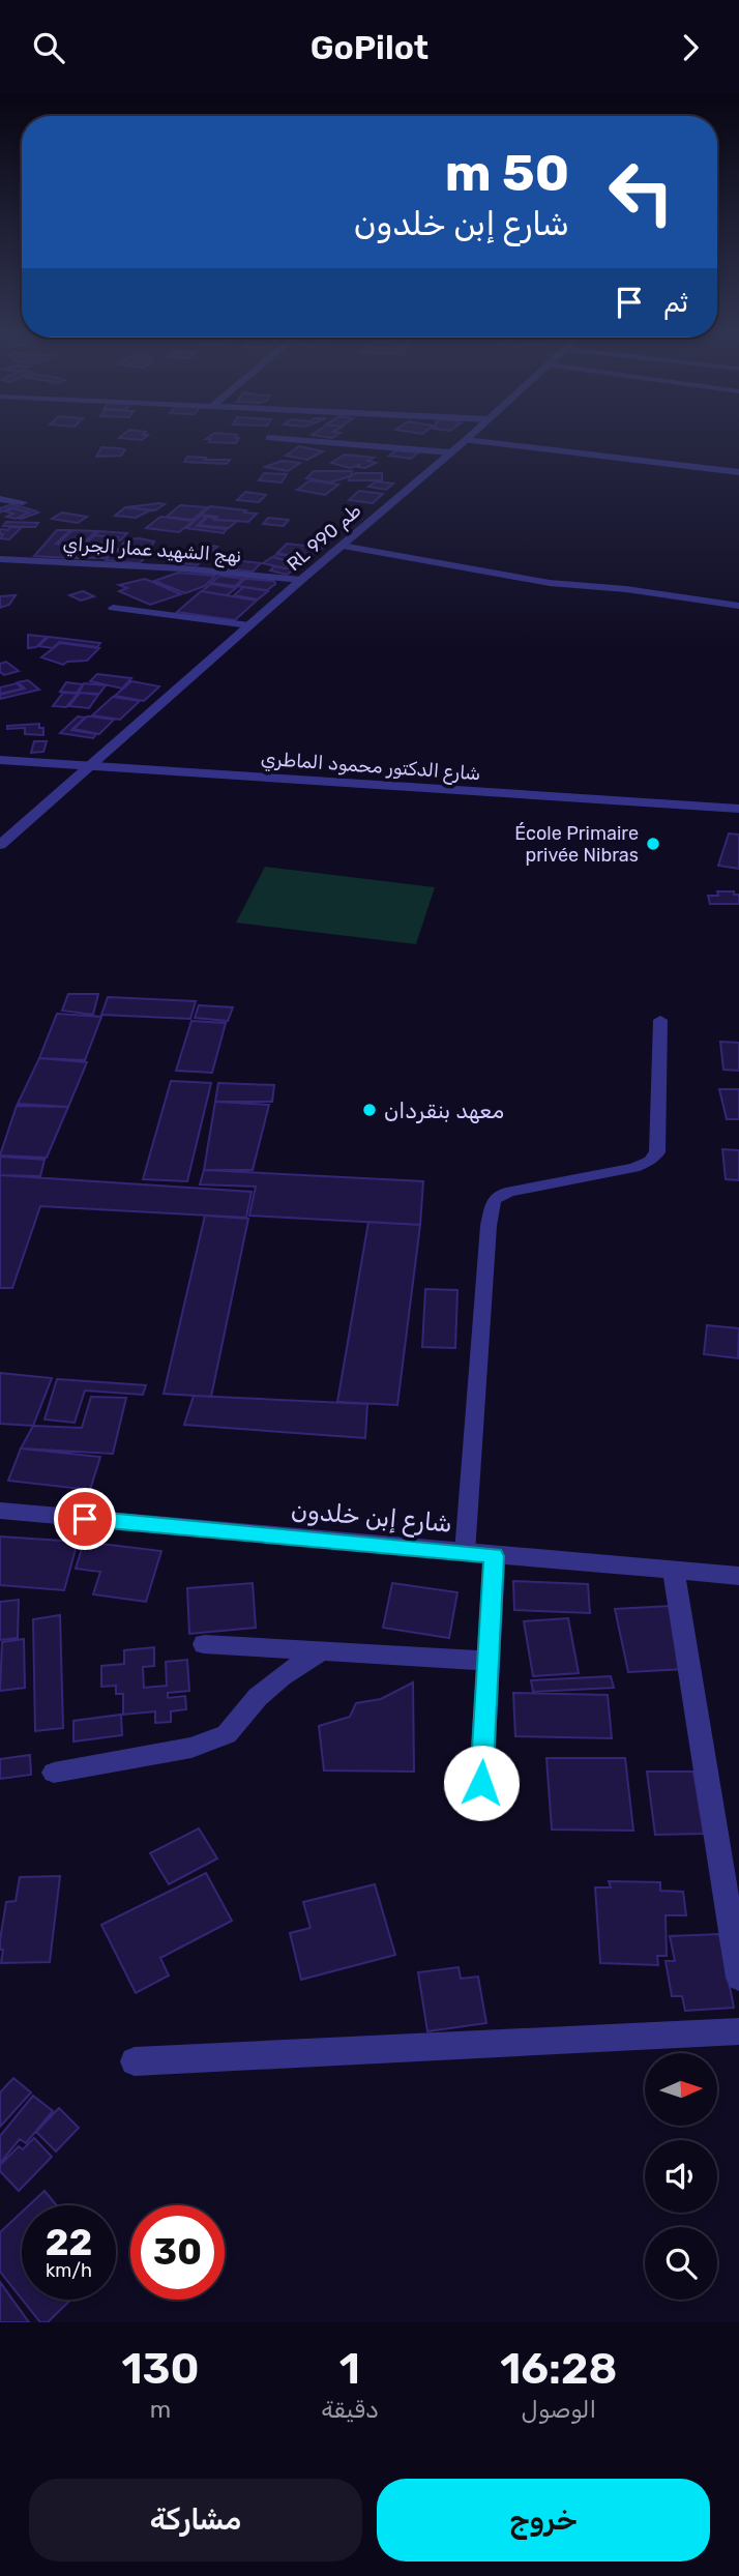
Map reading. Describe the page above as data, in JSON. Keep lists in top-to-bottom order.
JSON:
{
  "streets": {
    "street": [
      "RL طم 990",
      "نهج الشهيد عمار الجراي",
      "شارع الدكتور محمود الماطري",
      "شارع إبن خلدون"
    ]
  },
  "crossings": [
    ["RL طم 990", "نهج الشهيد عمار الجراي"],
    ["RL طم 990", "شارع الدكتور محمود الماطري"]
  ],
  "places": ["École Primaire privée Nibras", "معهد بنقردان"],
  "north": "right",
  "page": {
    "header": "GoPilot",
    "turn": ["50 m", "شارع إبن خلدون"],
    "then": "ثم",
    "speed": "22 km/h",
    "limit": "30",
    "eta": [
      "16:28",
      "الوصول",
      "1",
      "دقيقة",
      "130",
      "m"
    ],
    "buttons": ["خروج", "مشاركة"]
  }
}
